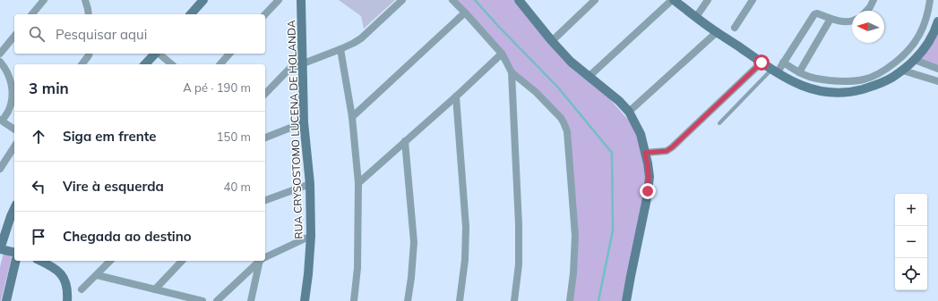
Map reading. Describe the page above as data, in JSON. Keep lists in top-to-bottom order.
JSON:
{
  "streets": {
    "street": ["RUA CRYSOSTOMO LUCENA DE HOLANDA"]
  },
  "north": "left",
  "page": {
    "search": "Pesquisar aqui",
    "heading": ["3 min", "A pé · 190 m"],
    "list": [
      ["Siga em frente", "150 m"],
      ["Vire à esquerda", "40 m"],
      "Chegada ao destino"
    ],
    "map_buttons": ["+", "−"]
  }
}
